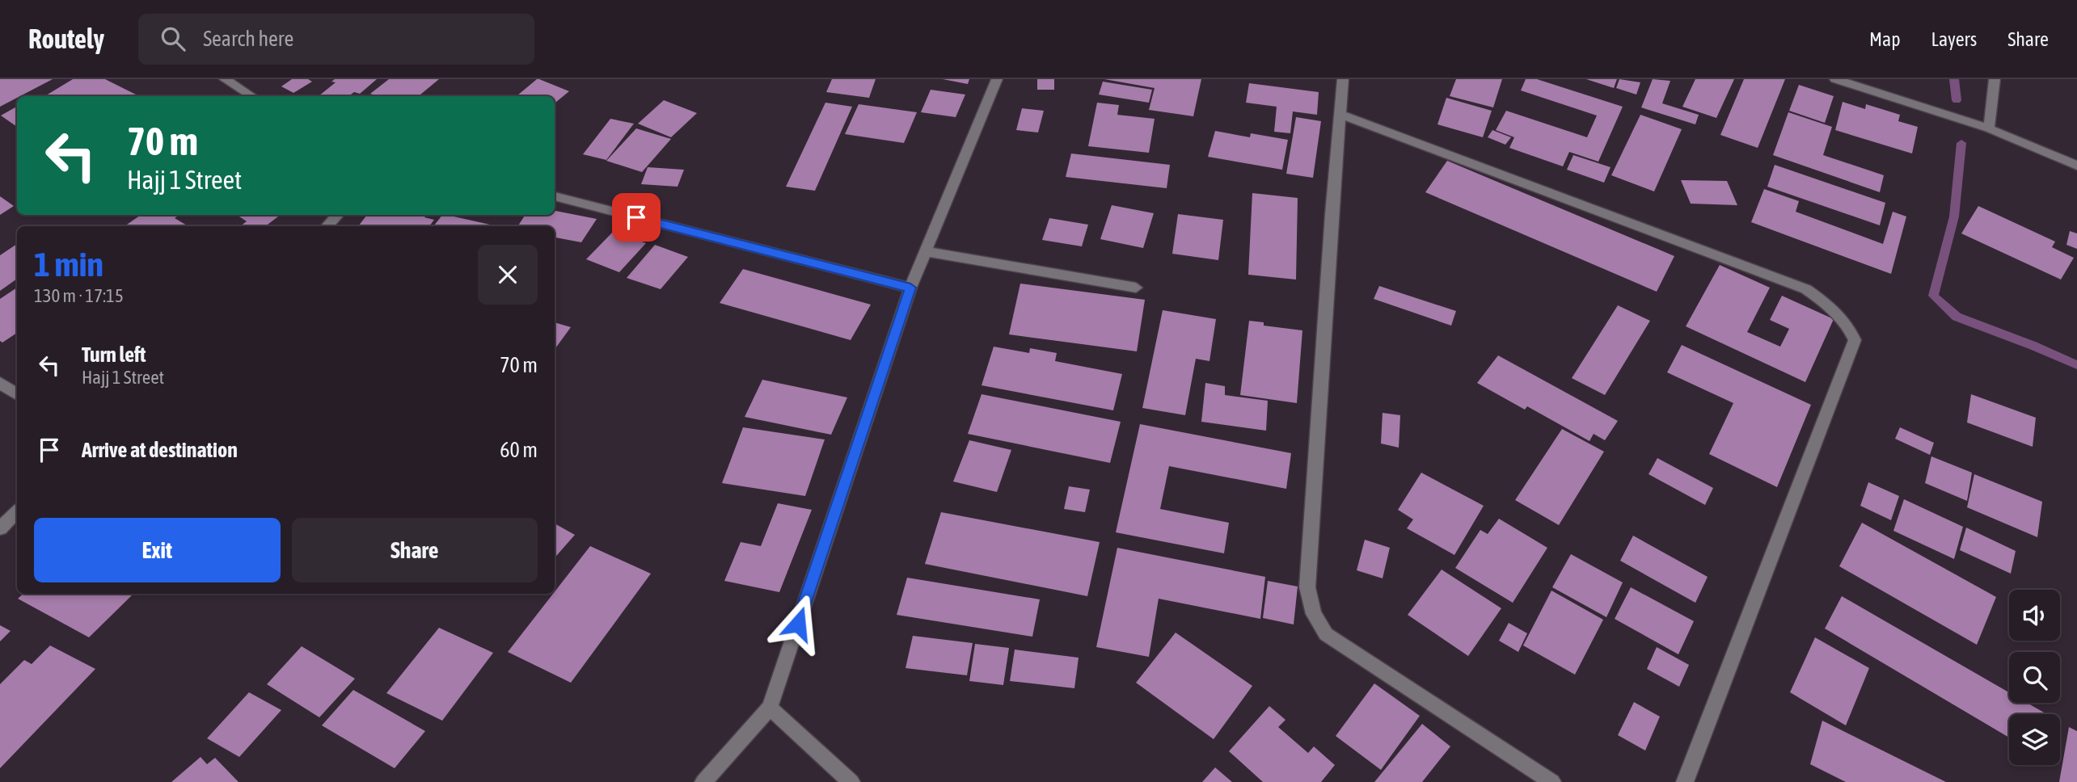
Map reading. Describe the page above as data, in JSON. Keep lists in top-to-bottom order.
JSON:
{
  "page": {
    "header": "Routely",
    "search": "Search here",
    "nav": ["Map", "Layers", "Share"],
    "turn": ["70 m", "Hajj 1 Street"],
    "heading": ["1 min", "130 m · 17:15"],
    "list": [
      {
        "name": "Turn left",
        "note": "Hajj 1 Street",
        "value": "70 m"
      },
      {
        "name": "Arrive at destination",
        "value": "60 m"
      }
    ],
    "buttons": ["Exit", "Share"]
  }
}
